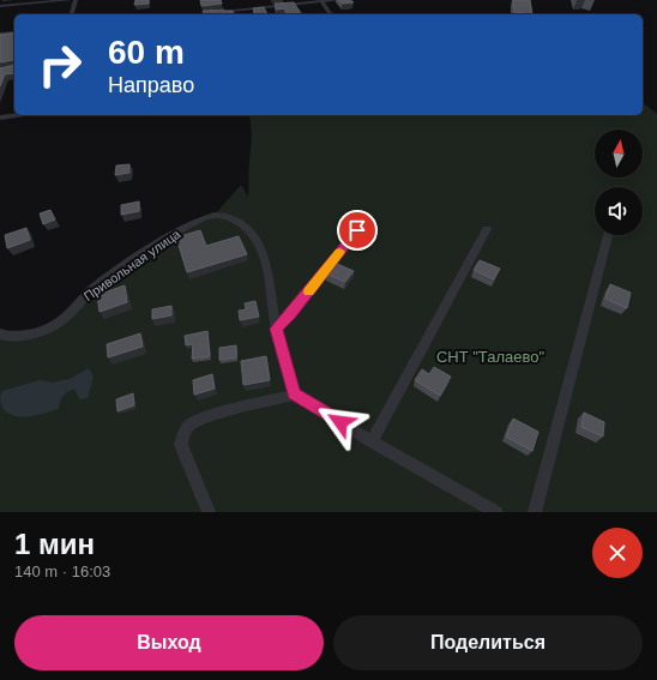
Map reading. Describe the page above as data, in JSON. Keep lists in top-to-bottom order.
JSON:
{
  "streets": {
    "street": ["Привольная улица"]
  },
  "parks": ["СНТ \"Талаево\""],
  "north": "top",
  "page": {
    "turn": ["60 m", "Направо"],
    "heading": ["1 мин", "140 m · 16:03"],
    "buttons": ["Выход", "Поделиться"]
  }
}
